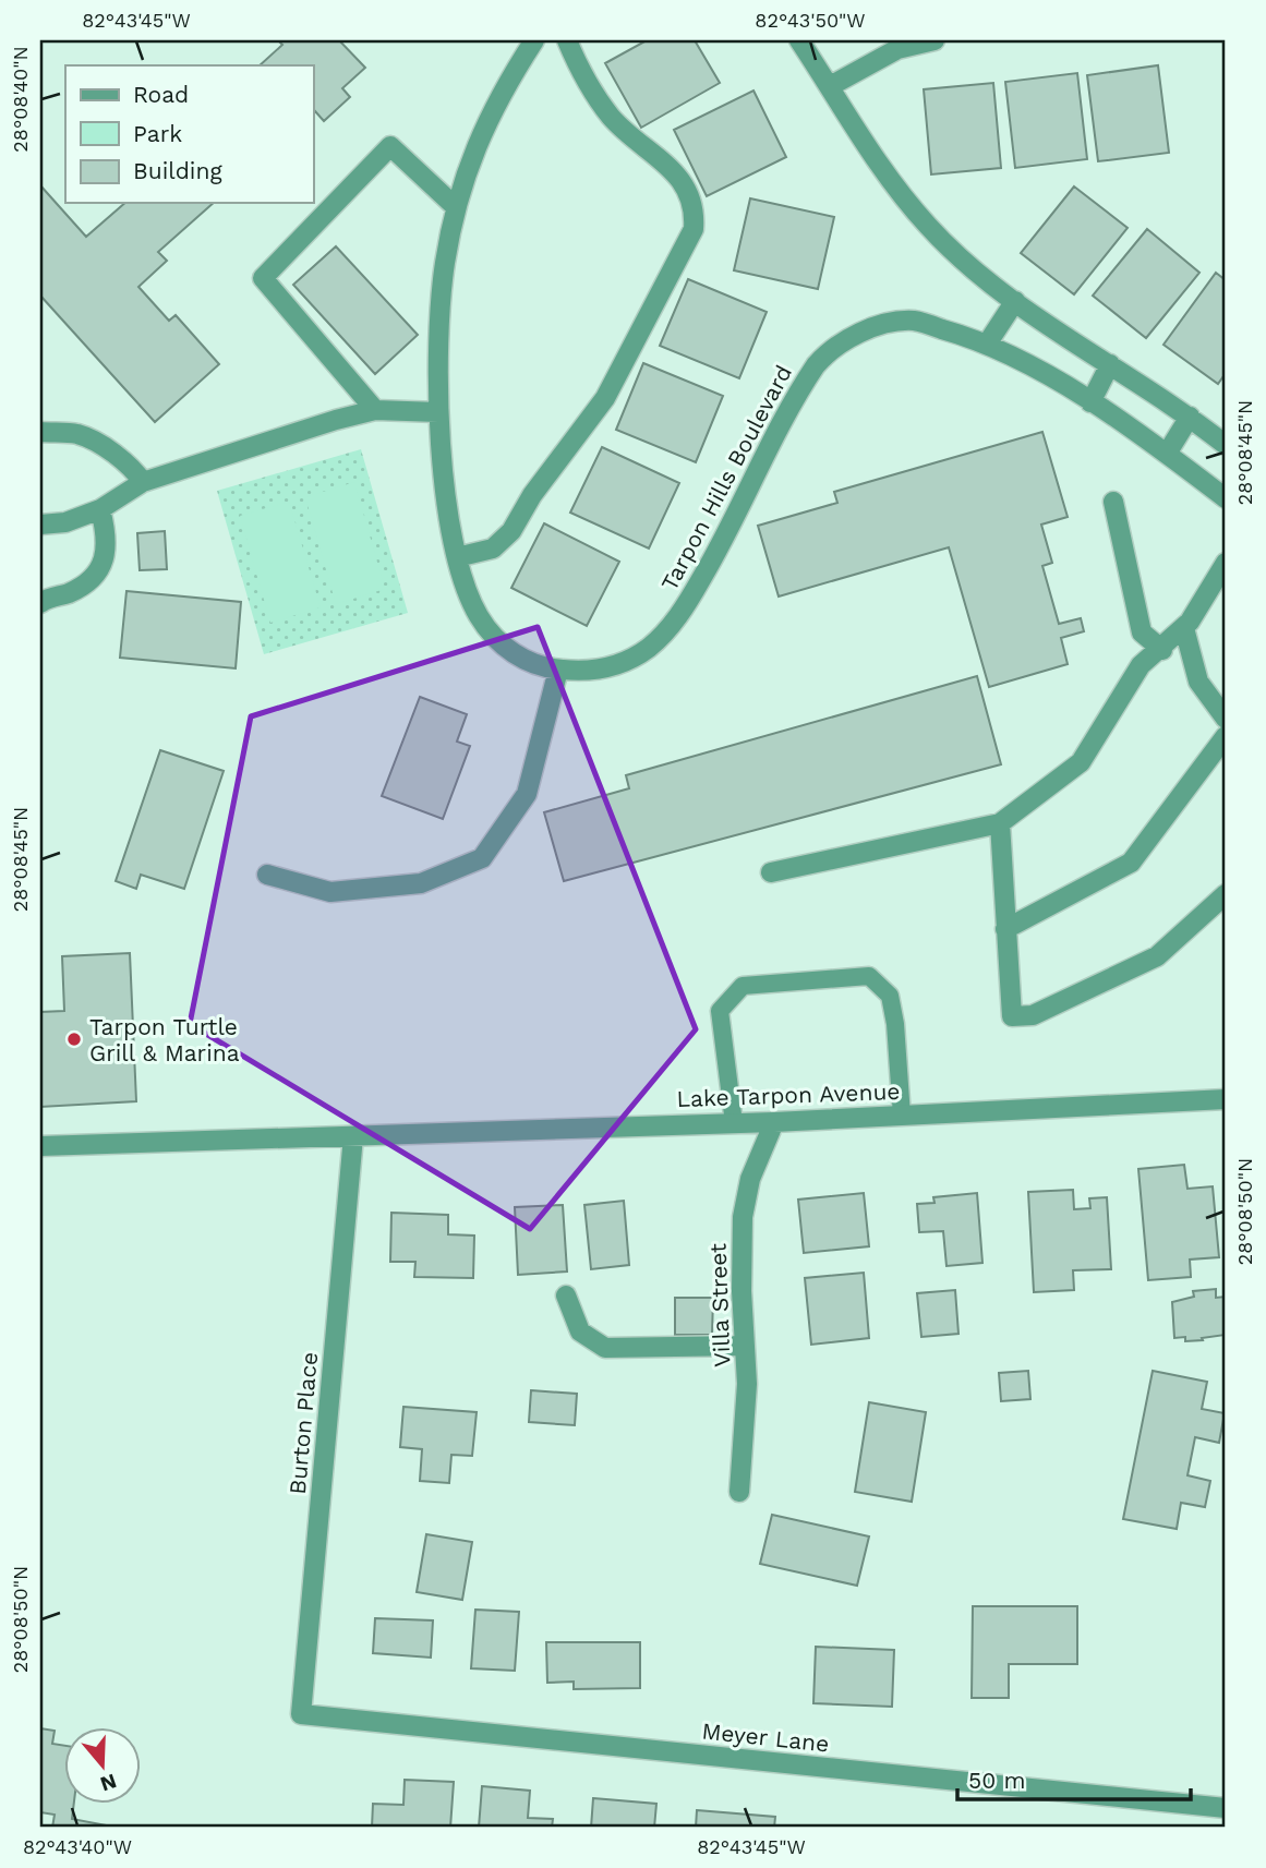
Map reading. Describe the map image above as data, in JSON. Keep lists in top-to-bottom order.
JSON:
{
  "streets": {
    "street": [
      "Tarpon Hills Boulevard",
      "Lake Tarpon Avenue",
      "Villa Street",
      "Burton Place",
      "Meyer Lane"
    ]
  },
  "crossings": [
    ["Lake Tarpon Avenue", "Villa Street"],
    ["Lake Tarpon Avenue", "Burton Place"],
    ["Burton Place", "Meyer Lane"]
  ],
  "places": ["Tarpon Turtle Grill & Marina"],
  "legend": ["Road", "Park", "Building"],
  "scale_bar": "50 m",
  "north": "bottom",
  "coordinates": [
    "82°43'45\"W",
    "82°43'50\"W",
    "28°08'40\"N",
    "28°08'45\"N",
    "28°08'50\"N",
    "82°43'40\"W"
  ]
}
